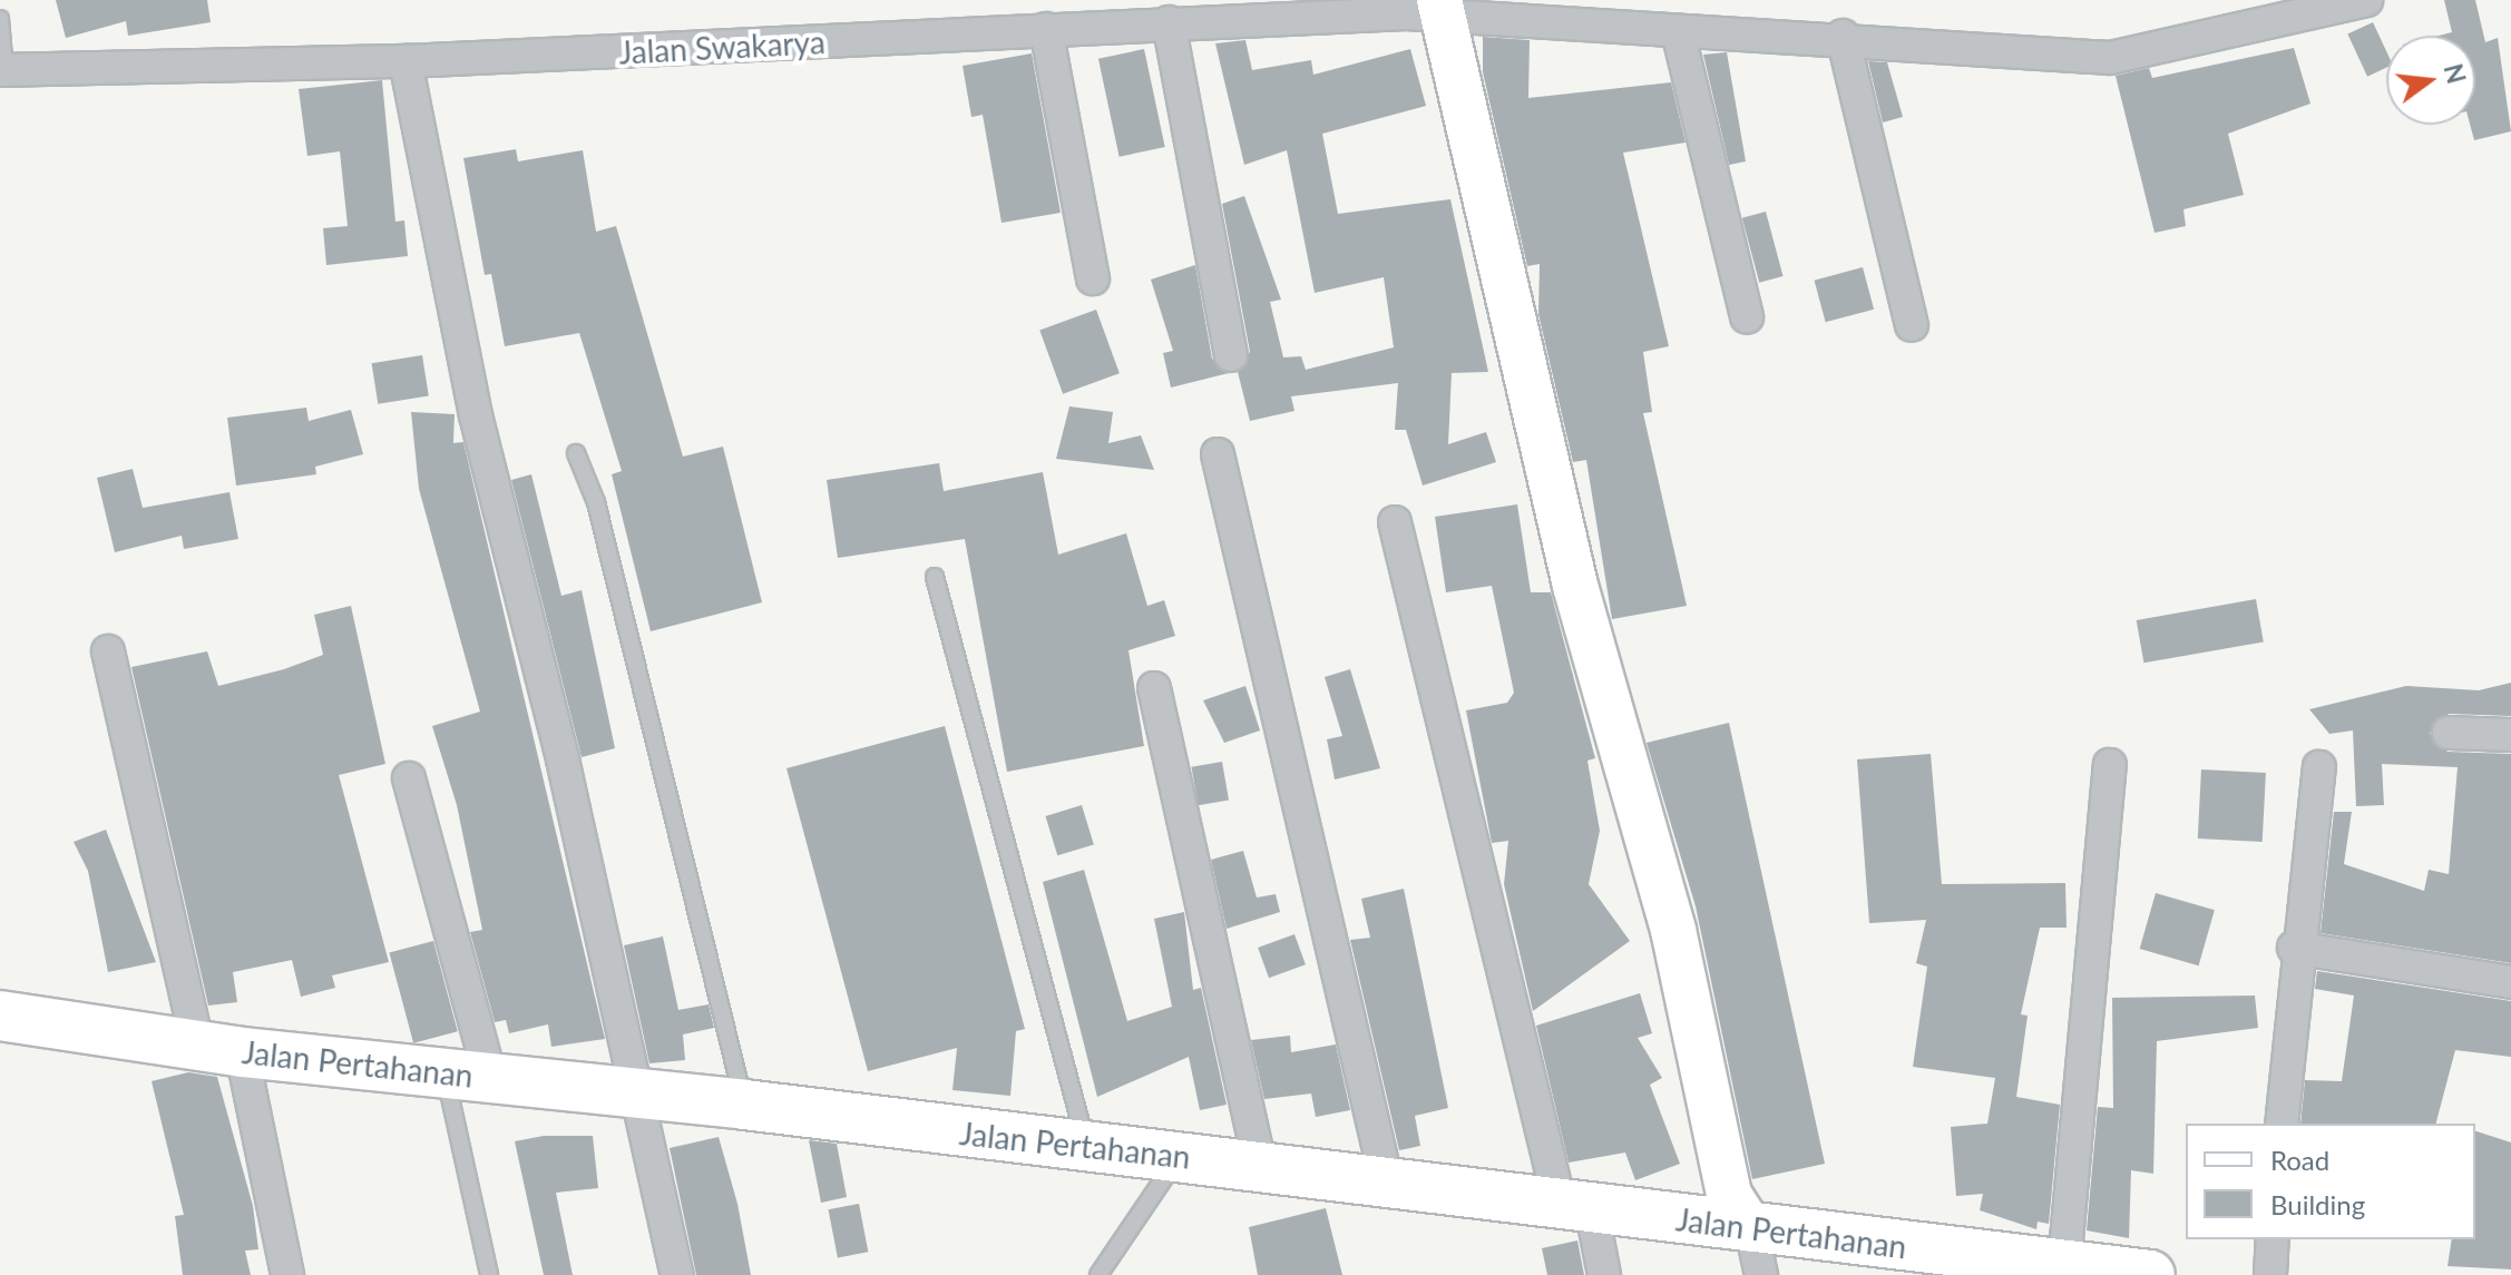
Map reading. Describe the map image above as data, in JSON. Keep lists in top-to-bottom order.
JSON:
{
  "streets": {
    "main road": ["Jalan Pertahanan"],
    "street": ["Jalan Swakarya"]
  },
  "legend": ["Road", "Building"],
  "north": "right"
}
